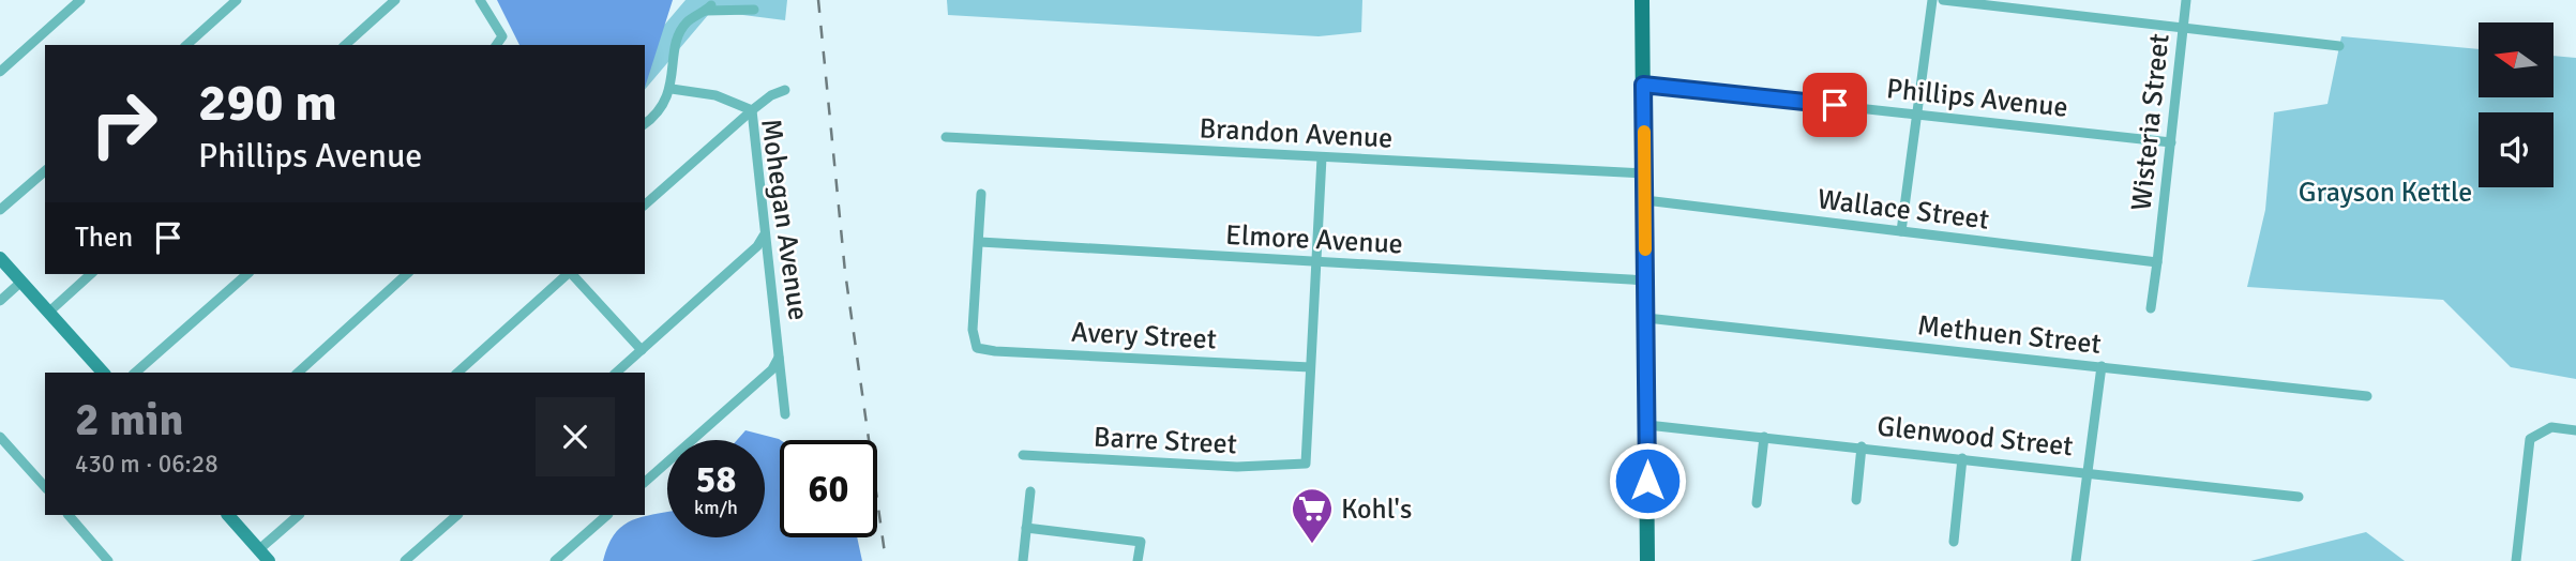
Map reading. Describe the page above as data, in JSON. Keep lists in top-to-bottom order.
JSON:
{
  "streets": {
    "street": [
      "Phillips Avenue",
      "Wisteria Street",
      "Brandon Avenue",
      "Wallace Street",
      "Mohegan Avenue",
      "Elmore Avenue",
      "Methuen Street",
      "Avery Street",
      "Glenwood Street",
      "Barre Street"
    ]
  },
  "crossings": [
    ["Phillips Avenue", "Wisteria Street"],
    ["Wisteria Street", "Wallace Street"],
    ["Elmore Avenue", "Avery Street"],
    ["Avery Street", "Barre Street"]
  ],
  "parks": ["Grayson Kettle"],
  "places": {
    "supermarket": ["Kohl's"]
  },
  "north": "left",
  "page": {
    "turn": ["290 m", "Phillips Avenue"],
    "then": "Then",
    "heading": ["2 min", "430 m · 06:28"],
    "speed": "58 km/h",
    "limit": "60"
  }
}
